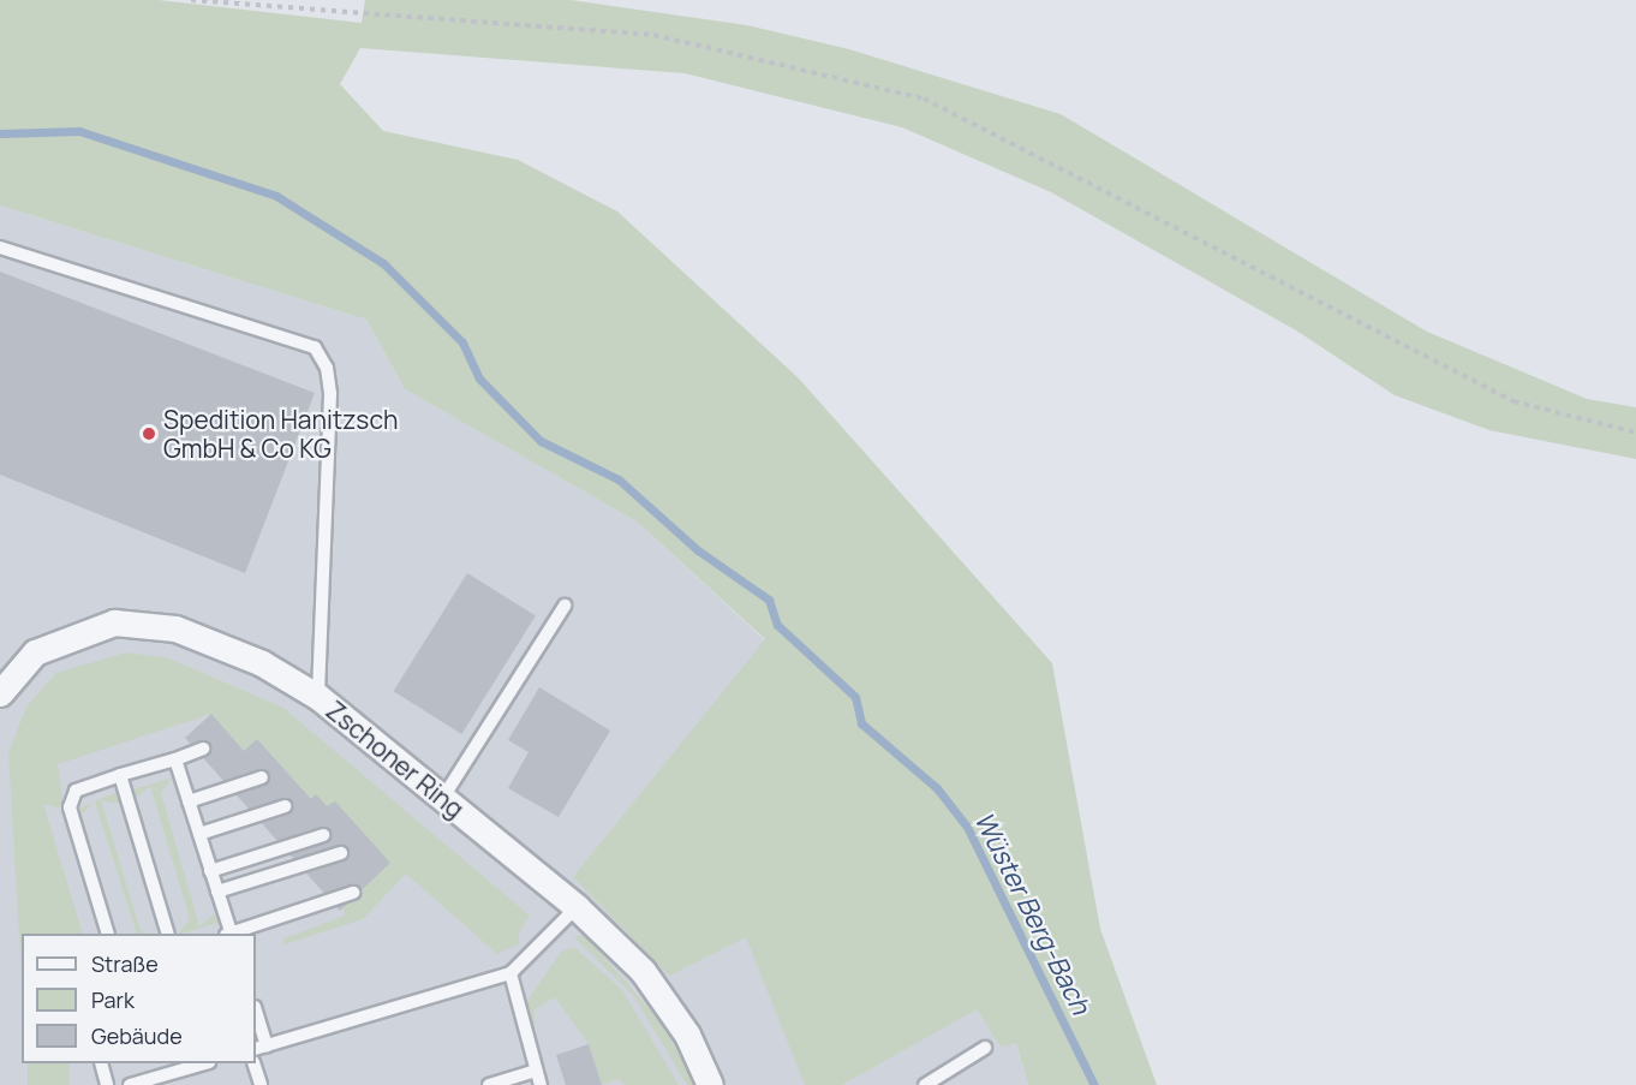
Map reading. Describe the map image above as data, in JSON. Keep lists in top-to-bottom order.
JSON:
{
  "streets": {
    "street": ["Zschoner Ring"]
  },
  "water": ["Wüster Berg-Bach"],
  "places": ["Spedition Hanitzsch GmbH & Co KG"],
  "legend": ["Straße", "Park", "Gebäude"]
}
